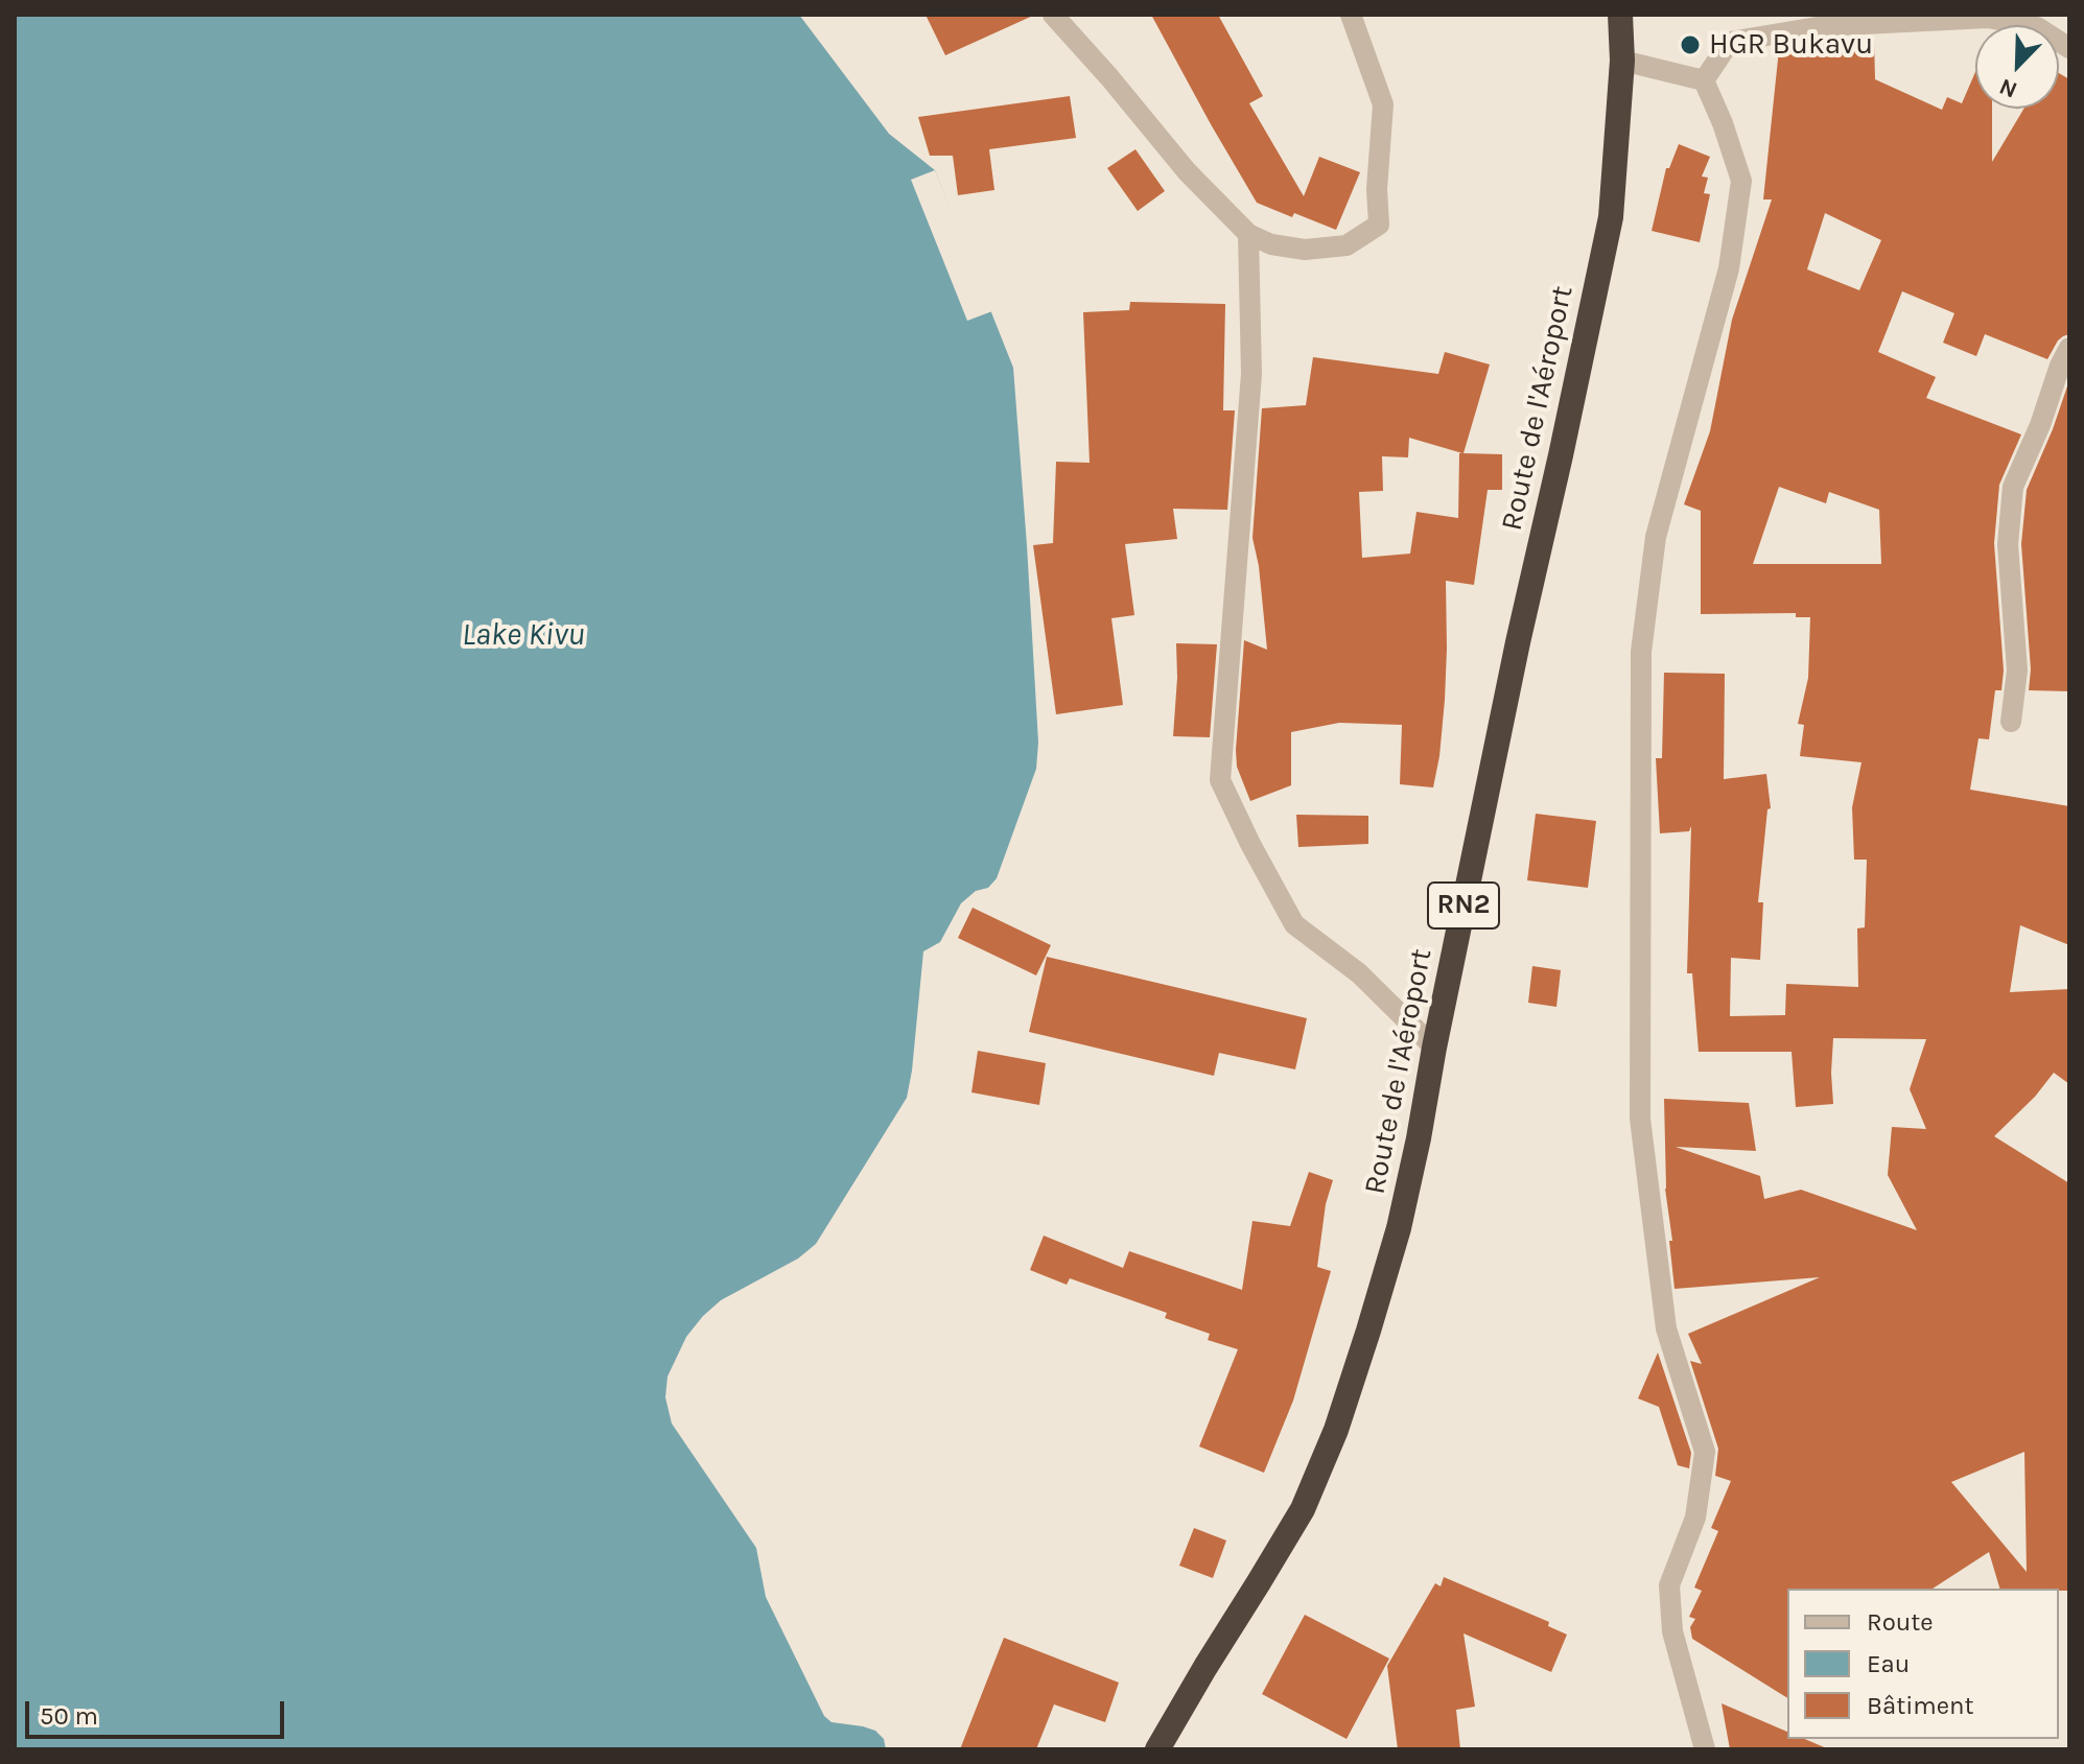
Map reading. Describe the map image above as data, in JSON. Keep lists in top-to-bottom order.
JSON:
{
  "streets": {
    "highway": ["Route de l'Aéroport", "RN2"]
  },
  "water": ["Lake Kivu"],
  "places": ["HGR Bukavu"],
  "legend": ["Route", "Eau", "Bâtiment"],
  "scale_bar": "50 m",
  "north": "bottom left"
}
